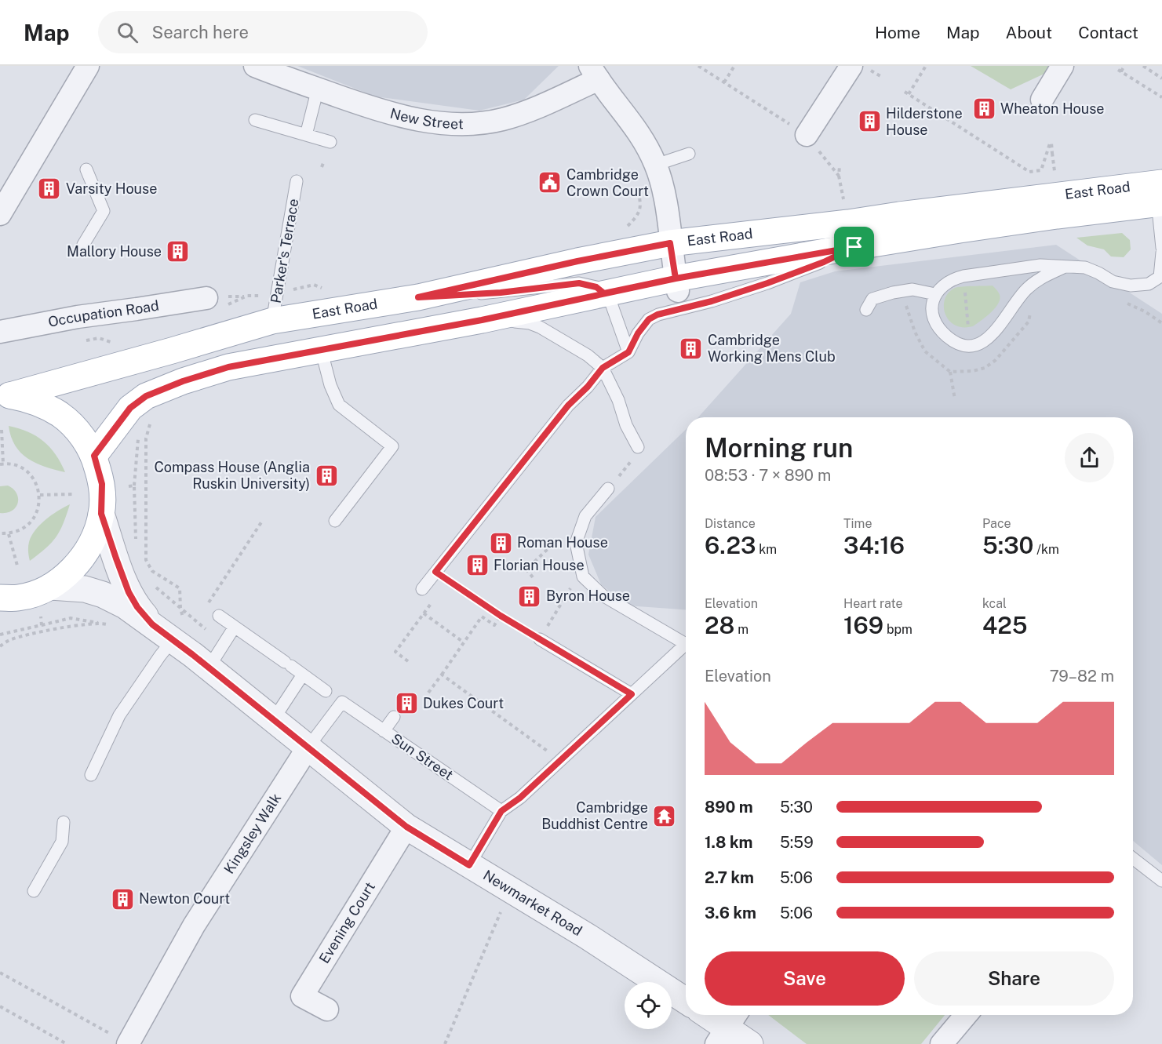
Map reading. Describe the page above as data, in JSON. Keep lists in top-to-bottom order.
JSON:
{
  "streets": {
    "main road": ["East Road", "Newmarket Road"],
    "street": [
      "New Street",
      "Occupation Road",
      "Kingsley Walk",
      "Evening Court"
    ],
    "lane": ["Parker's Terrace", "Sun Street"]
  },
  "crossings": [
    ["East Road", "Parker's Terrace"],
    ["East Road", "Newmarket Road"],
    ["Sun Street", "Kingsley Walk"],
    ["Sun Street", "Newmarket Road"],
    ["Kingsley Walk", "Newmarket Road"],
    ["Newmarket Road", "Evening Court"]
  ],
  "places": {
    "building": [
      "Wheaton House",
      "Hilderstone House",
      "Varsity House",
      "Mallory House",
      "Cambridge Working Mens Club",
      "Compass House (Anglia Ruskin University)",
      "Roman House",
      "Florian House",
      "Byron House",
      "Dukes Court",
      "Newton Court"
    ],
    "public building": ["Cambridge Crown Court"],
    "temple": ["Cambridge Buddhist Centre"]
  },
  "page": {
    "header": "Map",
    "search": "Search here",
    "nav": [
      "Home",
      "Map",
      "About",
      "Contact"
    ],
    "heading": ["Morning run", "08:53 · 7 × 890 m"],
    "stats": [
      ["Distance", "6.23 km"],
      ["Time", "34:16"],
      ["Pace", "5:30 /km"],
      ["Elevation", "28 m"],
      ["Heart rate", "169 bpm"],
      ["kcal", "425"]
    ],
    "chart": ["Elevation", "79–82 m"],
    "list": [
      {
        "name": "890 m",
        "note": "5:30"
      },
      {
        "name": "1.8 km",
        "note": "5:59"
      },
      {
        "name": "2.7 km",
        "note": "5:06"
      },
      {
        "name": "3.6 km",
        "note": "5:06"
      }
    ],
    "buttons": ["Save", "Share"]
  }
}
